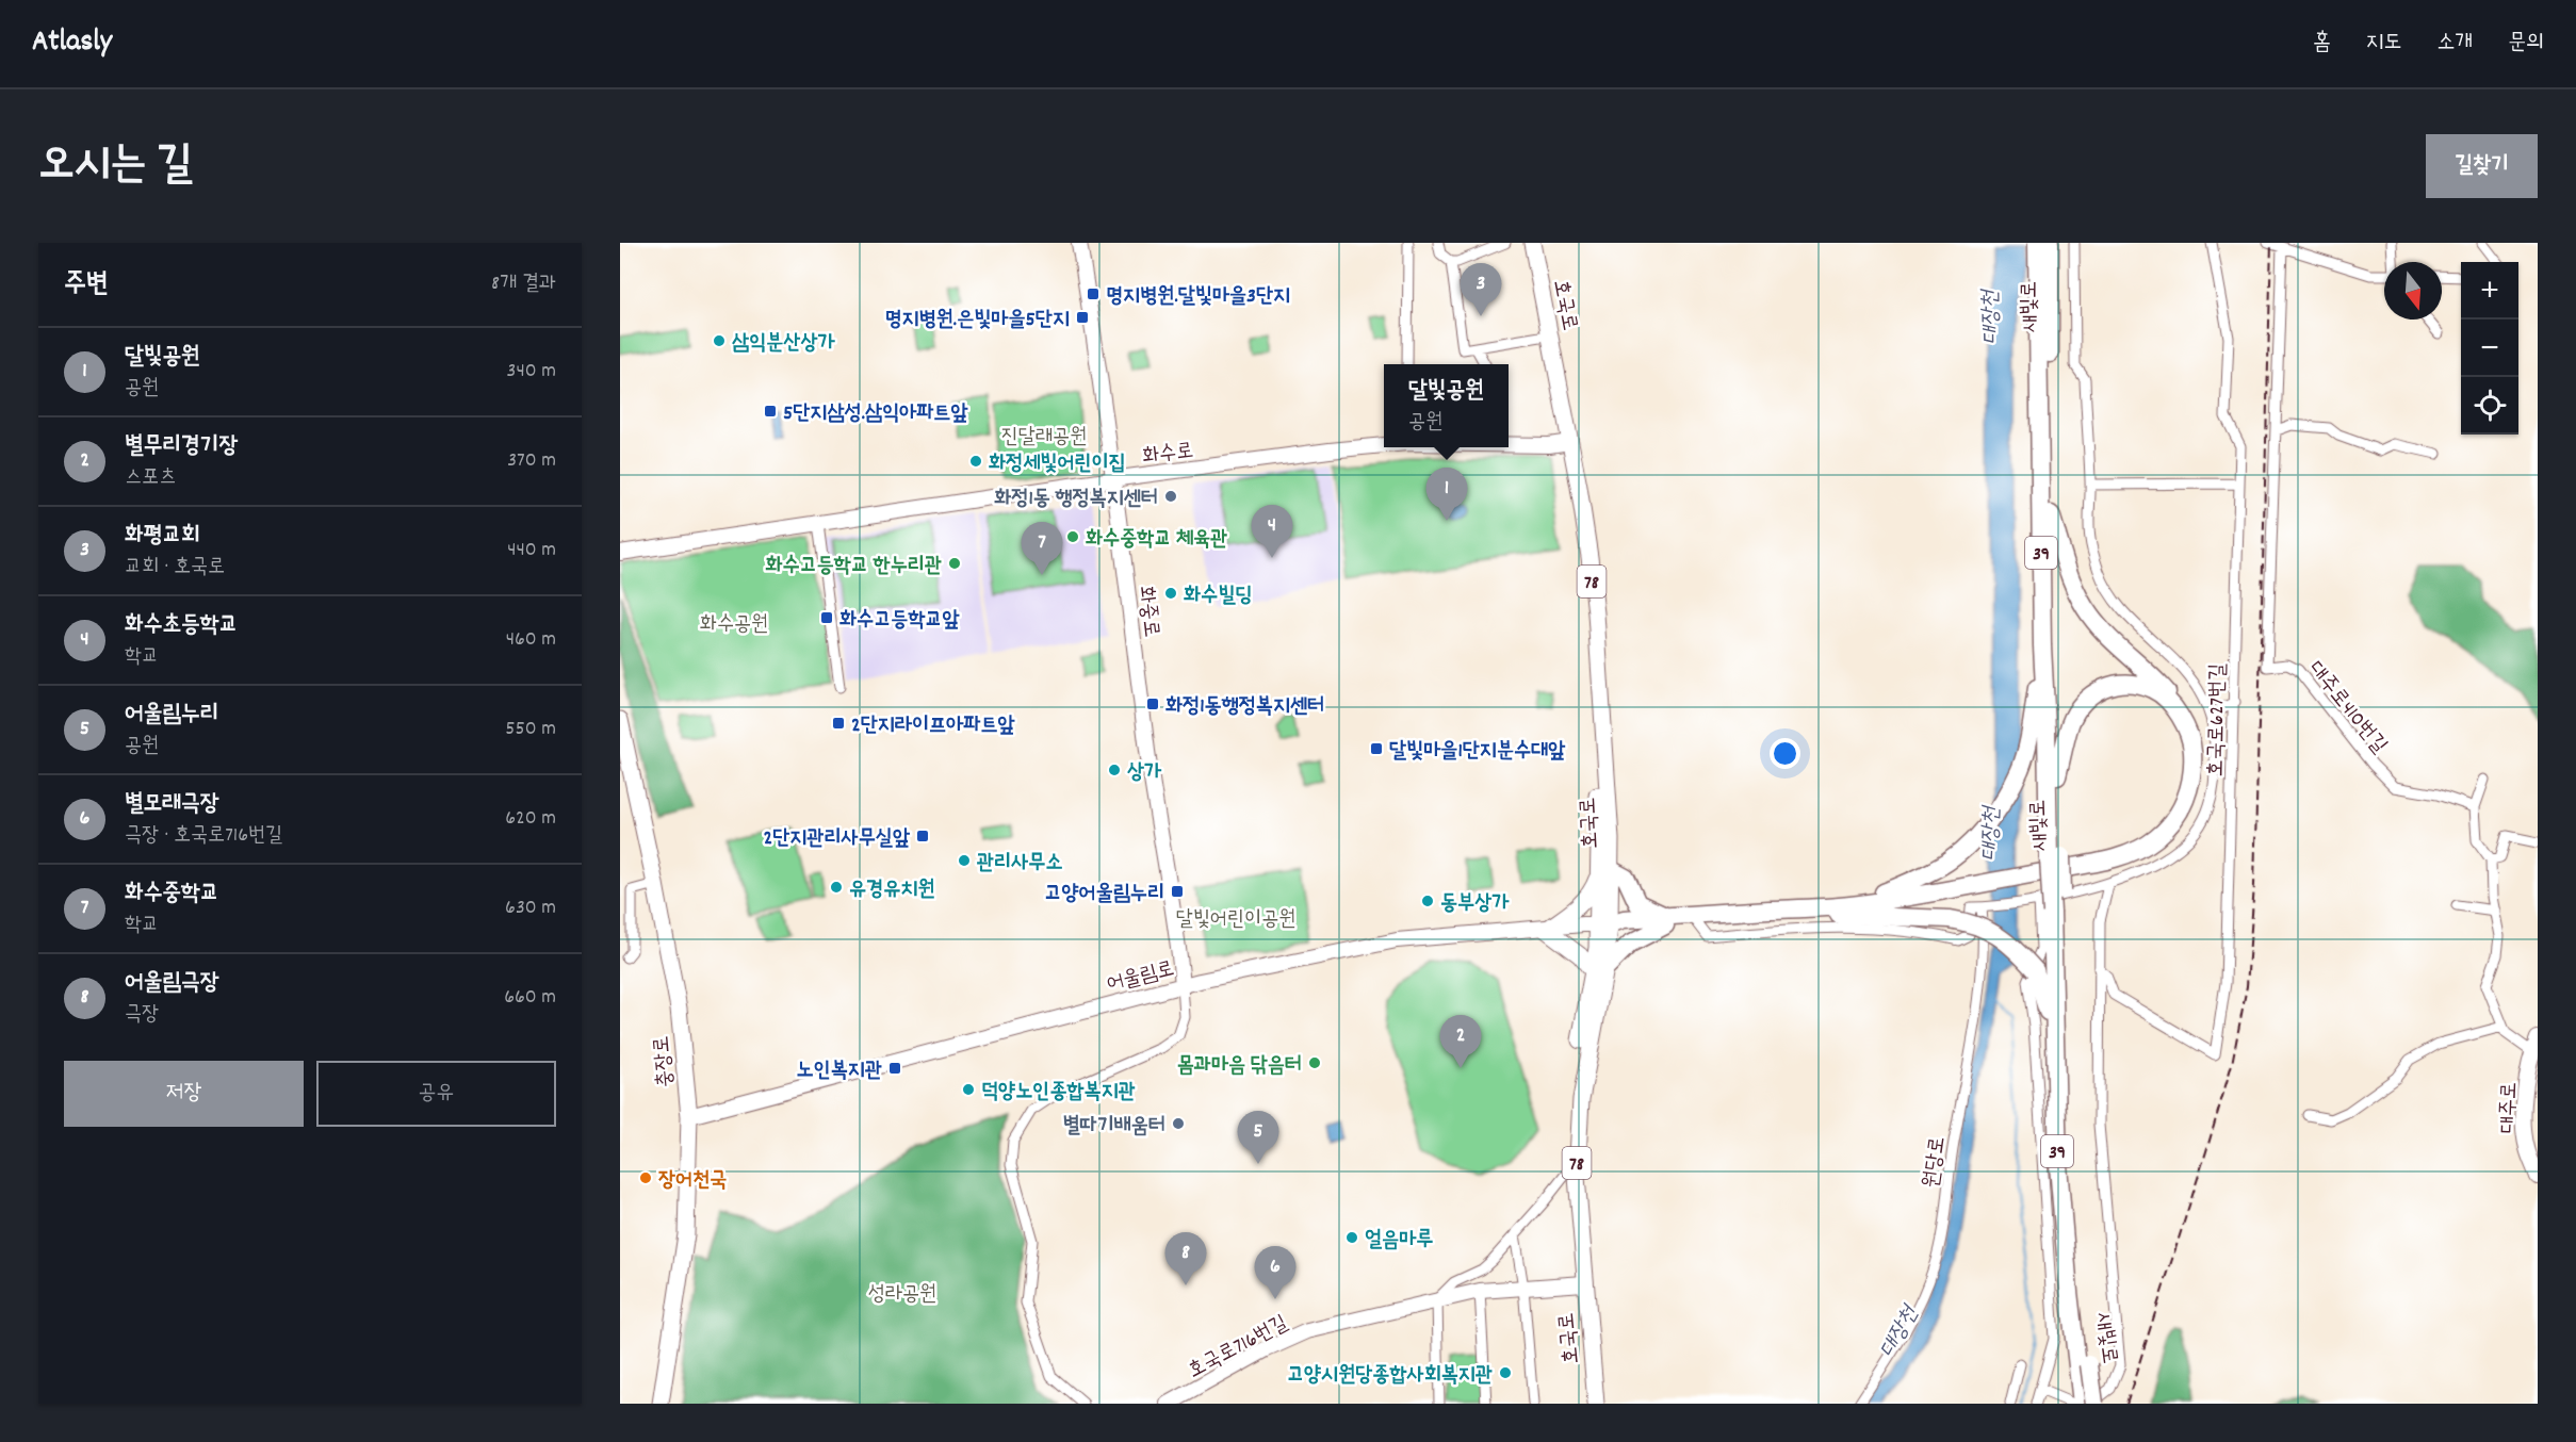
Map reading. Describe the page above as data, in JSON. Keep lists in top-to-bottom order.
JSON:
{
  "streets": {
    "highway": ["새빛로", "39"],
    "main road": [
      "호국로",
      "화수로",
      "78",
      "화중로",
      "어울림로",
      "충장로",
      "대주로",
      "호국로716번길"
    ],
    "street": ["대주로410번길", "호국로627번길", "원당로"]
  },
  "crossings": [
    ["호국로", "화수로"],
    ["호국로", "어울림로"],
    ["호국로", "호국로716번길"],
    ["화수로", "화중로"],
    ["화중로", "어울림로"],
    ["어울림로", "충장로"]
  ],
  "water": ["대장천"],
  "parks": [
    "진달래공원",
    "화수공원",
    "달빛어린이공원",
    "성라공원"
  ],
  "places": {
    "transit": [
      "명지병원.달빛마을3단지",
      "명지병원.은빛마을5단지",
      "5단지삼성.삼익아파트앞",
      "화수고등학교앞",
      "화정1동행정복지센터",
      "2단지라이프아파트앞",
      "달빛마을1단지분수대앞",
      "2단지관리사무실앞",
      "고양어울림누리",
      "노인복지관"
    ],
    "other": [
      "삼익분산상가",
      "화정세빛어린이집",
      "화정1동 행정복지센터",
      "화수중학교 체육관",
      "화수고등학교 한누리관",
      "화수빌딩",
      "상가",
      "관리사무소",
      "유경유치원",
      "동부상가",
      "몸과마음 닦음터",
      "덕양노인종합복지관",
      "별따기배움터",
      "장어천국",
      "얼음마루",
      "고양시원당종합사회복지관"
    ]
  },
  "north": "bottom",
  "page": {
    "header": "Atlasly",
    "nav": [
      "홈",
      "지도",
      "소개",
      "문의"
    ],
    "title": "오시는 길",
    "buttons": [
      "길찾기",
      ["저장", "공유"]
    ],
    "heading": ["주변", "8개 결과"],
    "map_buttons": ["+", "−"],
    "pins": [
      "3",
      "1",
      "4",
      "7",
      "2",
      "5",
      "8",
      "6"
    ],
    "list": [
      {
        "mark": "1",
        "name": "달빛공원",
        "note": "공원",
        "value": "340 m"
      },
      {
        "mark": "2",
        "name": "별무리경기장",
        "note": "스포츠",
        "value": "370 m"
      },
      {
        "mark": "3",
        "name": "화평교회",
        "note": "교회 · 호국로",
        "value": "440 m"
      },
      {
        "mark": "4",
        "name": "화수초등학교",
        "note": "학교",
        "value": "460 m"
      },
      {
        "mark": "5",
        "name": "어울림누리",
        "note": "공원",
        "value": "550 m"
      },
      {
        "mark": "6",
        "name": "별모래극장",
        "note": "극장 · 호국로716번길",
        "value": "620 m"
      },
      {
        "mark": "7",
        "name": "화수중학교",
        "note": "학교",
        "value": "630 m"
      },
      {
        "mark": "8",
        "name": "어울림극장",
        "note": "극장",
        "value": "660 m"
      }
    ],
    "popup": ["달빛공원", "공원"]
  }
}
